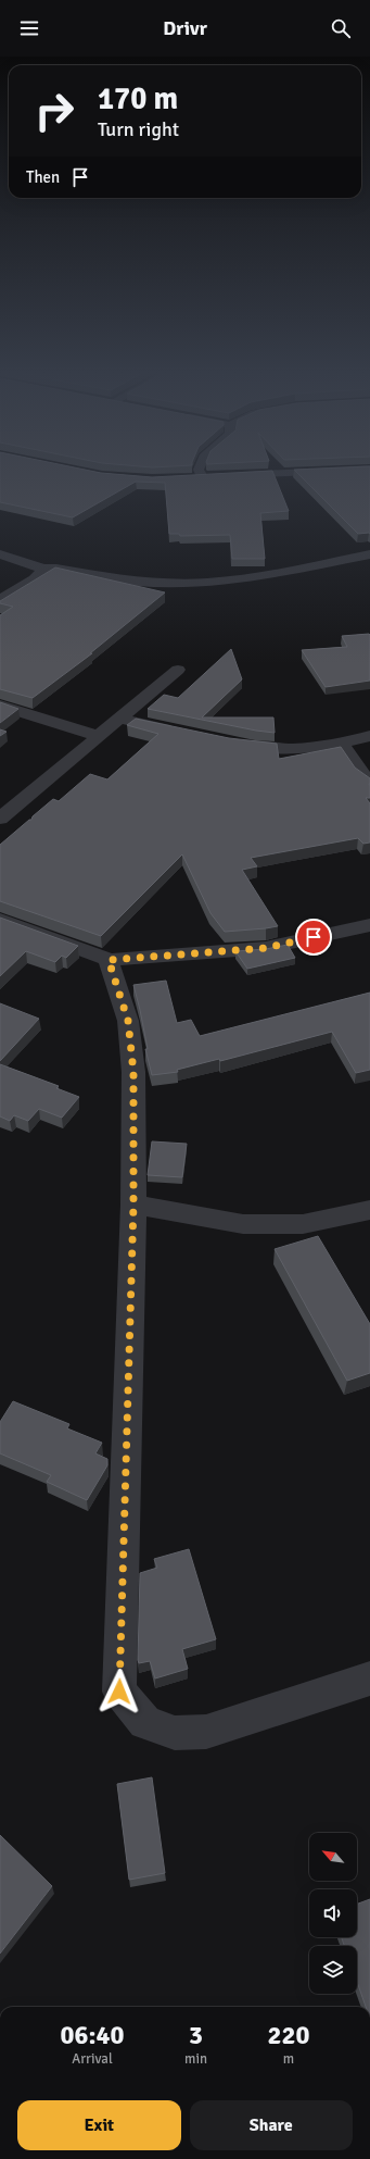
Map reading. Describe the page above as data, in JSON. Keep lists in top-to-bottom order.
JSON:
{
  "north": "top left",
  "page": {
    "header": "Drivr",
    "turn": ["170 m", "Turn right"],
    "then": "Then",
    "eta": [
      "06:40",
      "Arrival",
      "3",
      "min",
      "220",
      "m"
    ],
    "buttons": ["Exit", "Share"]
  }
}
